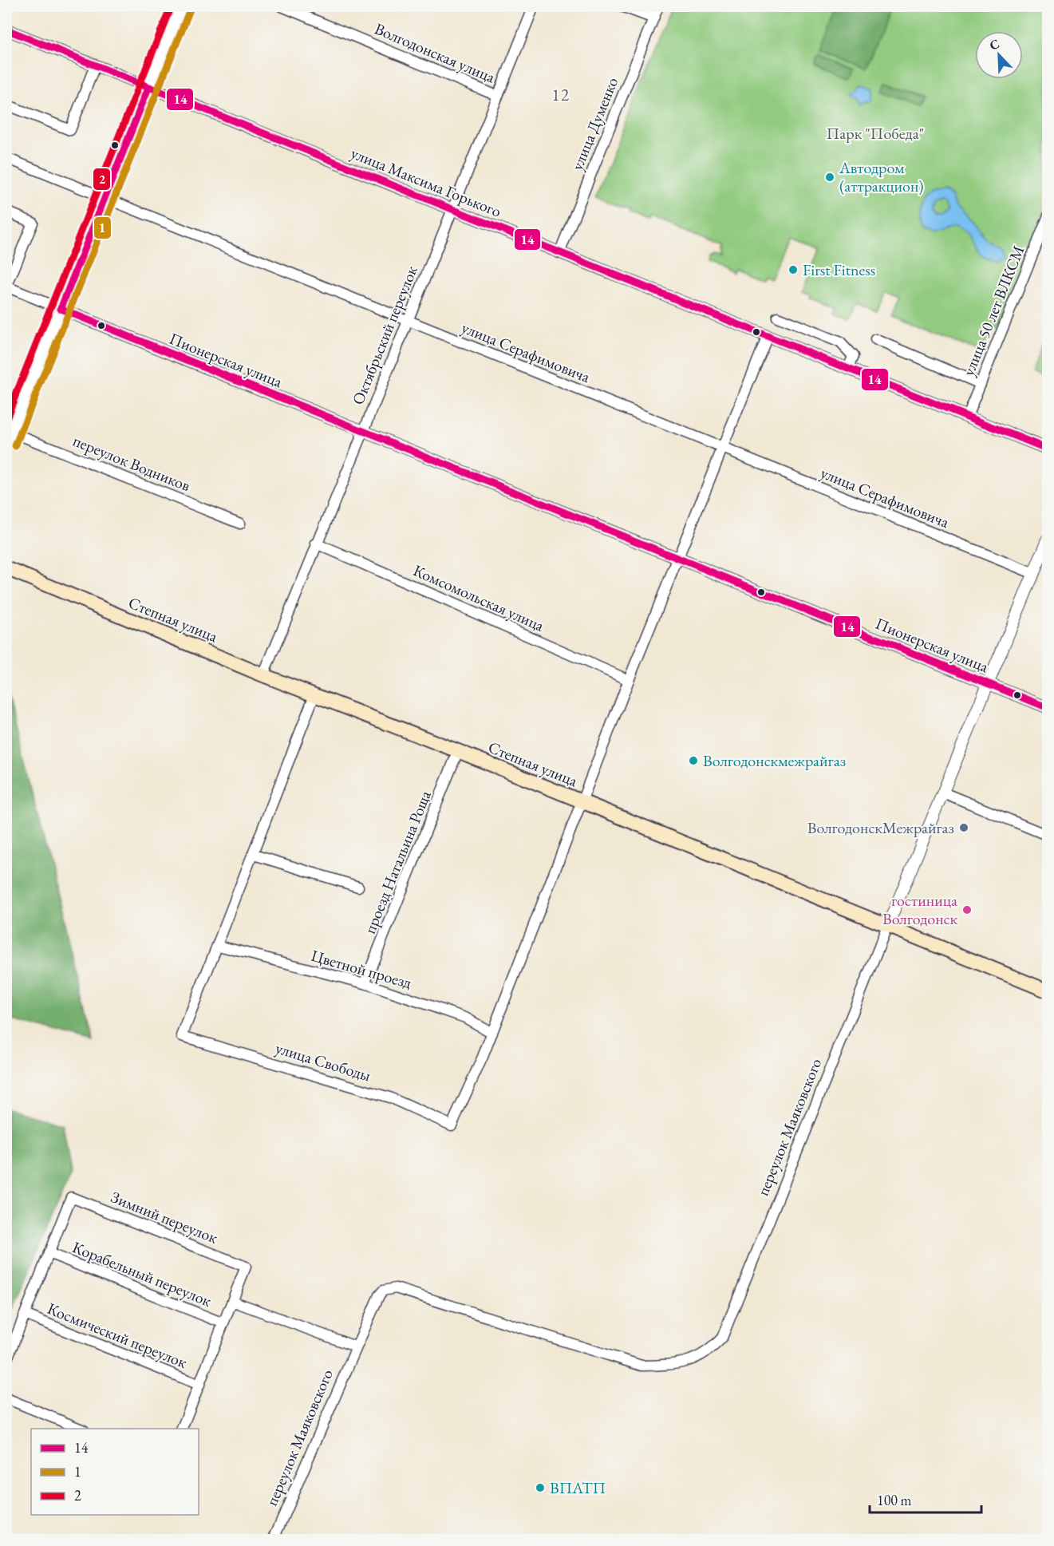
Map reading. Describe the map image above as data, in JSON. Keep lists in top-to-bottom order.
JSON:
{
  "streets": {
    "main road": ["Степная улица"],
    "street": [
      "Волгодонская улица",
      "улица Думенко",
      "улица Максима Горького",
      "улица 50 лет ВЛКСМ",
      "Октябрьский переулок",
      "улица Серафимовича",
      "Пионерская улица",
      "переулок Водников",
      "Комсомольская улица",
      "проезд Натальина Роща",
      "Цветной проезд",
      "улица Свободы",
      "переулок Маяковского",
      "Зимний переулок",
      "Корабельный переулок",
      "Космический переулок"
    ]
  },
  "crossings": [
    ["Волгодонская улица", "Октябрьский переулок"],
    ["улица Думенко", "улица Максима Горького"],
    ["улица Максима Горького", "улица 50 лет ВЛКСМ"],
    ["улица Максима Горького", "Октябрьский переулок"],
    ["Октябрьский переулок", "улица Серафимовича"],
    ["Октябрьский переулок", "Пионерская улица"],
    ["Октябрьский переулок", "Комсомольская улица"],
    ["Октябрьский переулок", "Степная улица"],
    ["улица Серафимовича", "переулок Маяковского"],
    ["Пионерская улица", "переулок Маяковского"],
    ["Степная улица", "проезд Натальина Роща"],
    ["Степная улица", "переулок Маяковского"],
    ["проезд Натальина Роща", "Цветной проезд"],
    ["Цветной проезд", "улица Свободы"],
    ["Зимний переулок", "Корабельный переулок"]
  ],
  "districts": ["12"],
  "parks": ["Парк \"Победа\""],
  "places": [
    "Автодром (аттракцион)",
    "First Fitness",
    "Волгодонскмежрайгаз",
    "ВолгодонскМежрайгаз",
    "гостиница Волгодонск",
    "ВПАТП"
  ],
  "lines": ["transit line 2", "transit line 1", "transit line 14"],
  "legend": ["14", "1", "2"],
  "scale_bar": "100 m",
  "north": "top left"
}
